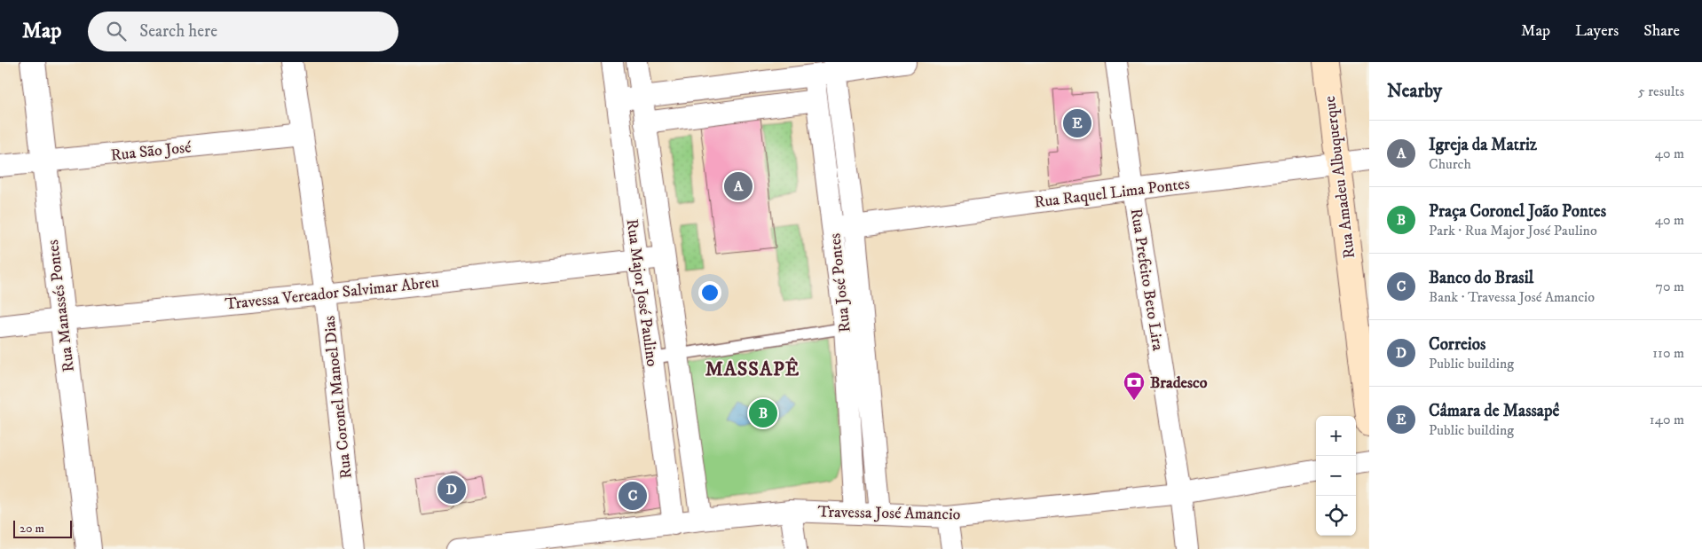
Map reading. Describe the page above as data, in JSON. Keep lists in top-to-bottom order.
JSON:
{
  "streets": {
    "main road": ["Rua Amadeu Albuquerque"],
    "street": [
      "Rua São José",
      "Rua Raquel Lima Pontes",
      "Rua Prefeito Beto Lira",
      "Rua José Pontes",
      "Travessa Vereador Salvimar Abreu",
      "Rua Major José Paulino",
      "Rua Manassés Pontes",
      "Rua Coronel Manoel Dias",
      "Travessa José Amancio"
    ]
  },
  "crossings": [
    ["Rua São José", "Rua Manassés Pontes"],
    ["Rua São José", "Rua Coronel Manoel Dias"],
    ["Rua Amadeu Albuquerque", "Rua Raquel Lima Pontes"],
    ["Rua Raquel Lima Pontes", "Rua Prefeito Beto Lira"],
    ["Rua Raquel Lima Pontes", "Rua José Pontes"],
    ["Rua Prefeito Beto Lira", "Travessa José Amancio"],
    ["Rua José Pontes", "Travessa José Amancio"],
    ["Travessa Vereador Salvimar Abreu", "Rua Major José Paulino"],
    ["Travessa Vereador Salvimar Abreu", "Rua Manassés Pontes"],
    ["Travessa Vereador Salvimar Abreu", "Rua Coronel Manoel Dias"],
    ["Rua Major José Paulino", "Travessa José Amancio"]
  ],
  "districts": ["MASSAPÊ"],
  "places": {
    "bank": ["Bradesco"]
  },
  "scale_bar": "20 m",
  "page": {
    "header": "Map",
    "search": "Search here",
    "nav": ["Map", "Layers", "Share"],
    "heading": ["Nearby", "5 results"],
    "pins": [
      "E",
      "A",
      "B",
      "D",
      "C"
    ],
    "list": [
      {
        "mark": "A",
        "name": "Igreja da Matriz",
        "note": "Church",
        "value": "40 m"
      },
      {
        "mark": "B",
        "name": "Praça Coronel João Pontes",
        "note": "Park · Rua Major José Paulino",
        "value": "40 m"
      },
      {
        "mark": "C",
        "name": "Banco do Brasil",
        "note": "Bank · Travessa José Amancio",
        "value": "70 m"
      },
      {
        "mark": "D",
        "name": "Correios",
        "note": "Public building",
        "value": "110 m"
      },
      {
        "mark": "E",
        "name": "Câmara de Massapê",
        "note": "Public building",
        "value": "140 m"
      }
    ],
    "map_buttons": ["+", "−"],
    "scale": "20 m"
  }
}
